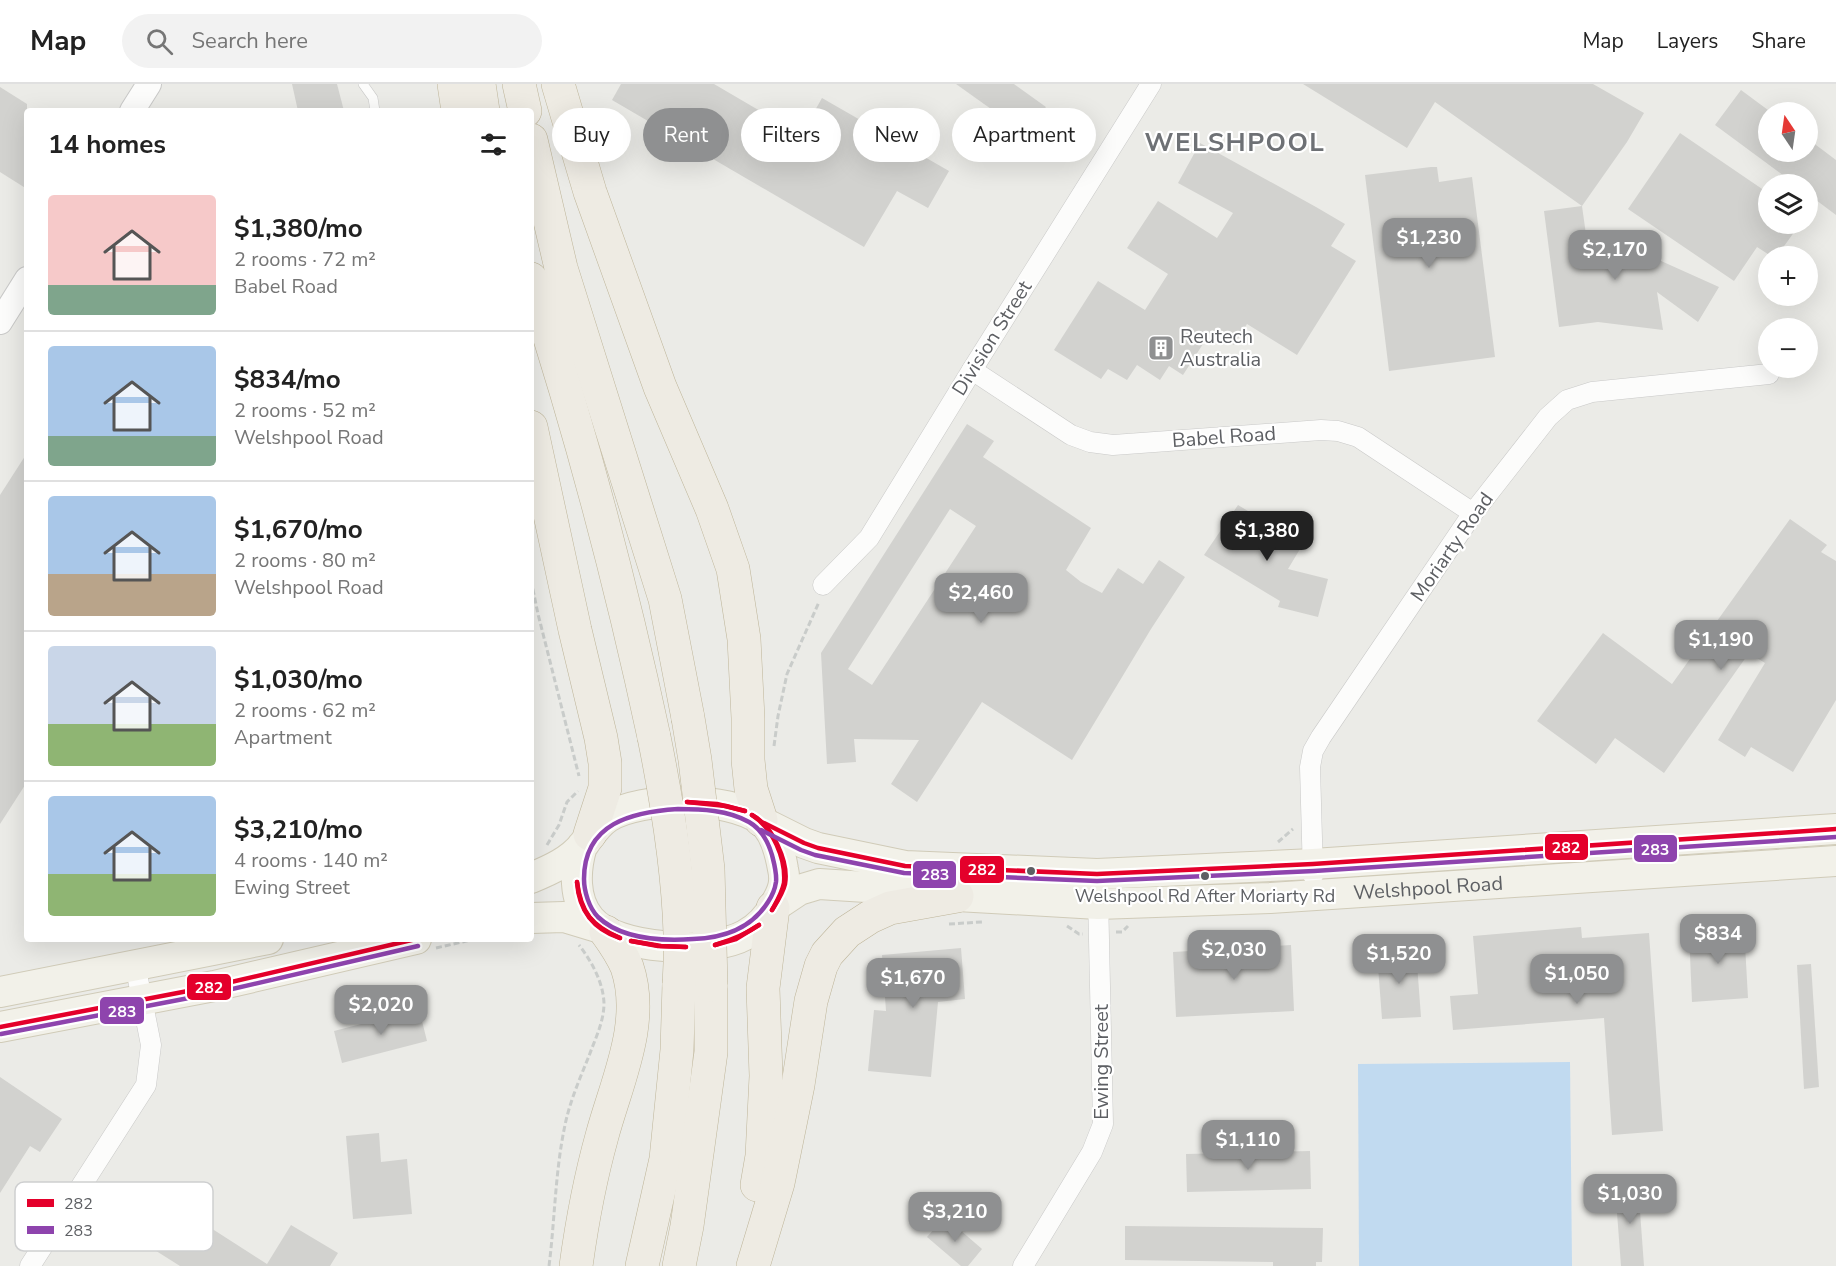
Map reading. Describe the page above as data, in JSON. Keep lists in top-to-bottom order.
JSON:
{
  "streets": {
    "main road": ["Welshpool Road"],
    "street": [
      "Division Street",
      "Babel Road",
      "Moriarty Road",
      "Ewing Street"
    ]
  },
  "crossings": [
    ["Division Street", "Babel Road"],
    ["Babel Road", "Moriarty Road"],
    ["Moriarty Road", "Welshpool Road"],
    ["Welshpool Road", "Ewing Street"]
  ],
  "districts": ["WELSHPOOL"],
  "places": {
    "building": ["Reutech Australia"],
    "other": ["Welshpool Rd After Moriarty Rd"]
  },
  "lines": ["transit line 282", "transit line 283"],
  "legend": ["282", "283"],
  "north": "top",
  "page": {
    "header": "Map",
    "search": "Search here",
    "nav": ["Map", "Layers", "Share"],
    "map_buttons": ["+", "−"],
    "chip": [
      "Buy",
      "Rent",
      "Filters",
      "New",
      "Apartment"
    ],
    "heading": "14 homes",
    "list": [
      {
        "name": "$1,380/mo",
        "note": "2 rooms · 72 m² · Babel Road"
      },
      {
        "name": "$834/mo",
        "note": "2 rooms · 52 m² · Welshpool Road"
      },
      {
        "name": "$1,670/mo",
        "note": "2 rooms · 80 m² · Welshpool Road"
      },
      {
        "name": "$1,030/mo",
        "note": "2 rooms · 62 m² · Apartment"
      },
      {
        "name": "$3,210/mo",
        "note": "4 rooms · 140 m² · Ewing Street"
      }
    ],
    "price": [
      "$1,230",
      "$2,170",
      "$1,380",
      "$2,460",
      "$1,190",
      "$834",
      "$2,030",
      "$1,520",
      "$1,050",
      "$1,670",
      "$2,020",
      "$1,110",
      "$1,030",
      "$3,210"
    ]
  }
}
